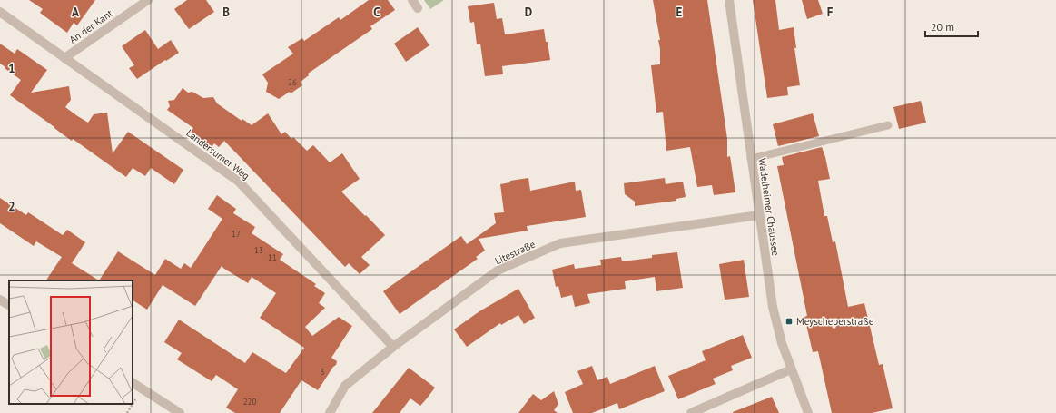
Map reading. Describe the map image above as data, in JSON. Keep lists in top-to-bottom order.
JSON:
{
  "streets": {
    "street": [
      "An der Kant",
      "Landersumer Weg",
      "Wadelheimer Chaussee",
      "Litestraße"
    ]
  },
  "crossings": [
    ["An der Kant", "Landersumer Weg"],
    ["Landersumer Weg", "Litestraße"],
    ["Wadelheimer Chaussee", "Litestraße"]
  ],
  "places": {
    "transit": ["Meyscheperstraße"]
  },
  "house_numbers": [
    "26",
    "17",
    "13",
    "11",
    "3",
    "220"
  ],
  "scale_bar": "20 m",
  "grid": {
    "columns": [
      "A",
      "B",
      "C",
      "D",
      "E",
      "F"
    ],
    "rows": ["1", "2"]
  }
}
